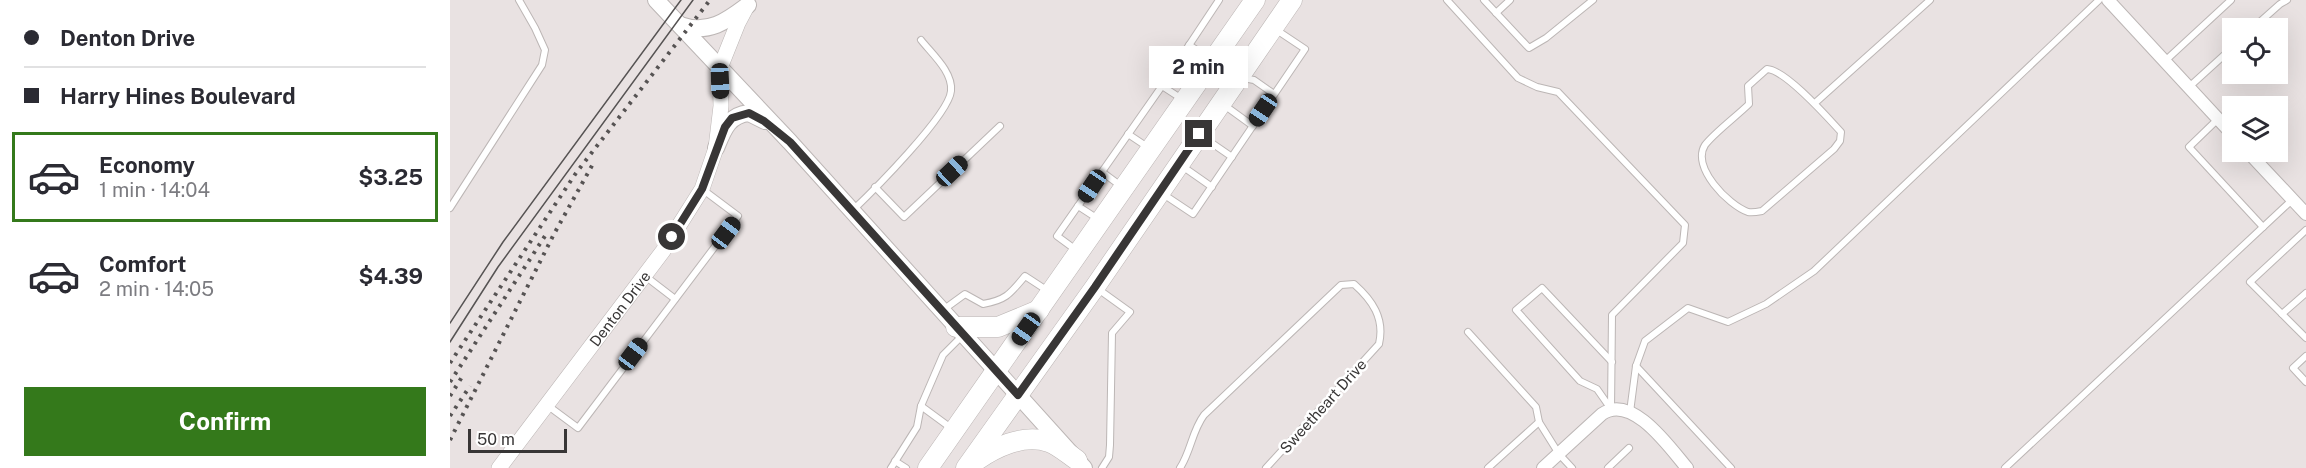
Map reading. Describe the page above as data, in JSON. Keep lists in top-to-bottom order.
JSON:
{
  "streets": {
    "street": ["Denton Drive"],
    "lane": ["Sweetheart Drive"]
  },
  "scale_bar": "50 m",
  "page": {
    "banner": ["Denton Drive", "Harry Hines Boulevard"],
    "bubble": "2 min",
    "list": [
      {
        "name": "Economy",
        "note": "1 min · 14:04",
        "value": "$3.25"
      },
      {
        "name": "Comfort",
        "note": "2 min · 14:05",
        "value": "$4.39"
      }
    ],
    "buttons": "Confirm",
    "scale": "50 m"
  }
}
